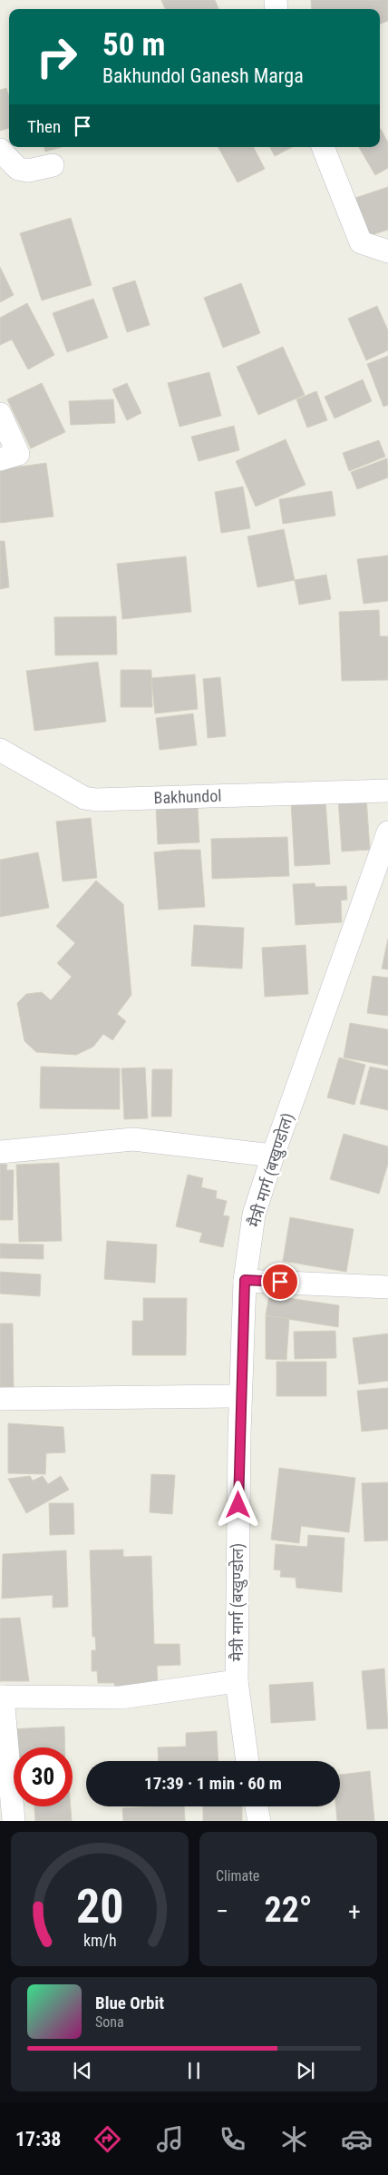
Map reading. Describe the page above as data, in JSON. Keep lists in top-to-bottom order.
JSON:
{
  "streets": {
    "street": ["Bakhundol", "मैत्री मार्ग (बखुण्डोल)"]
  },
  "page": {
    "turn": ["50 m", "Bakhundol Ganesh Marga"],
    "then": "Then",
    "limit": "30",
    "trip": "17:39 · 1 min · 60 m",
    "tile": "Climate",
    "heat": ["−", "22°", "+"],
    "song": ["Blue Orbit", "Sona"],
    "tabs": "17:38",
    "gauge": ["20", "km/h"]
  }
}
